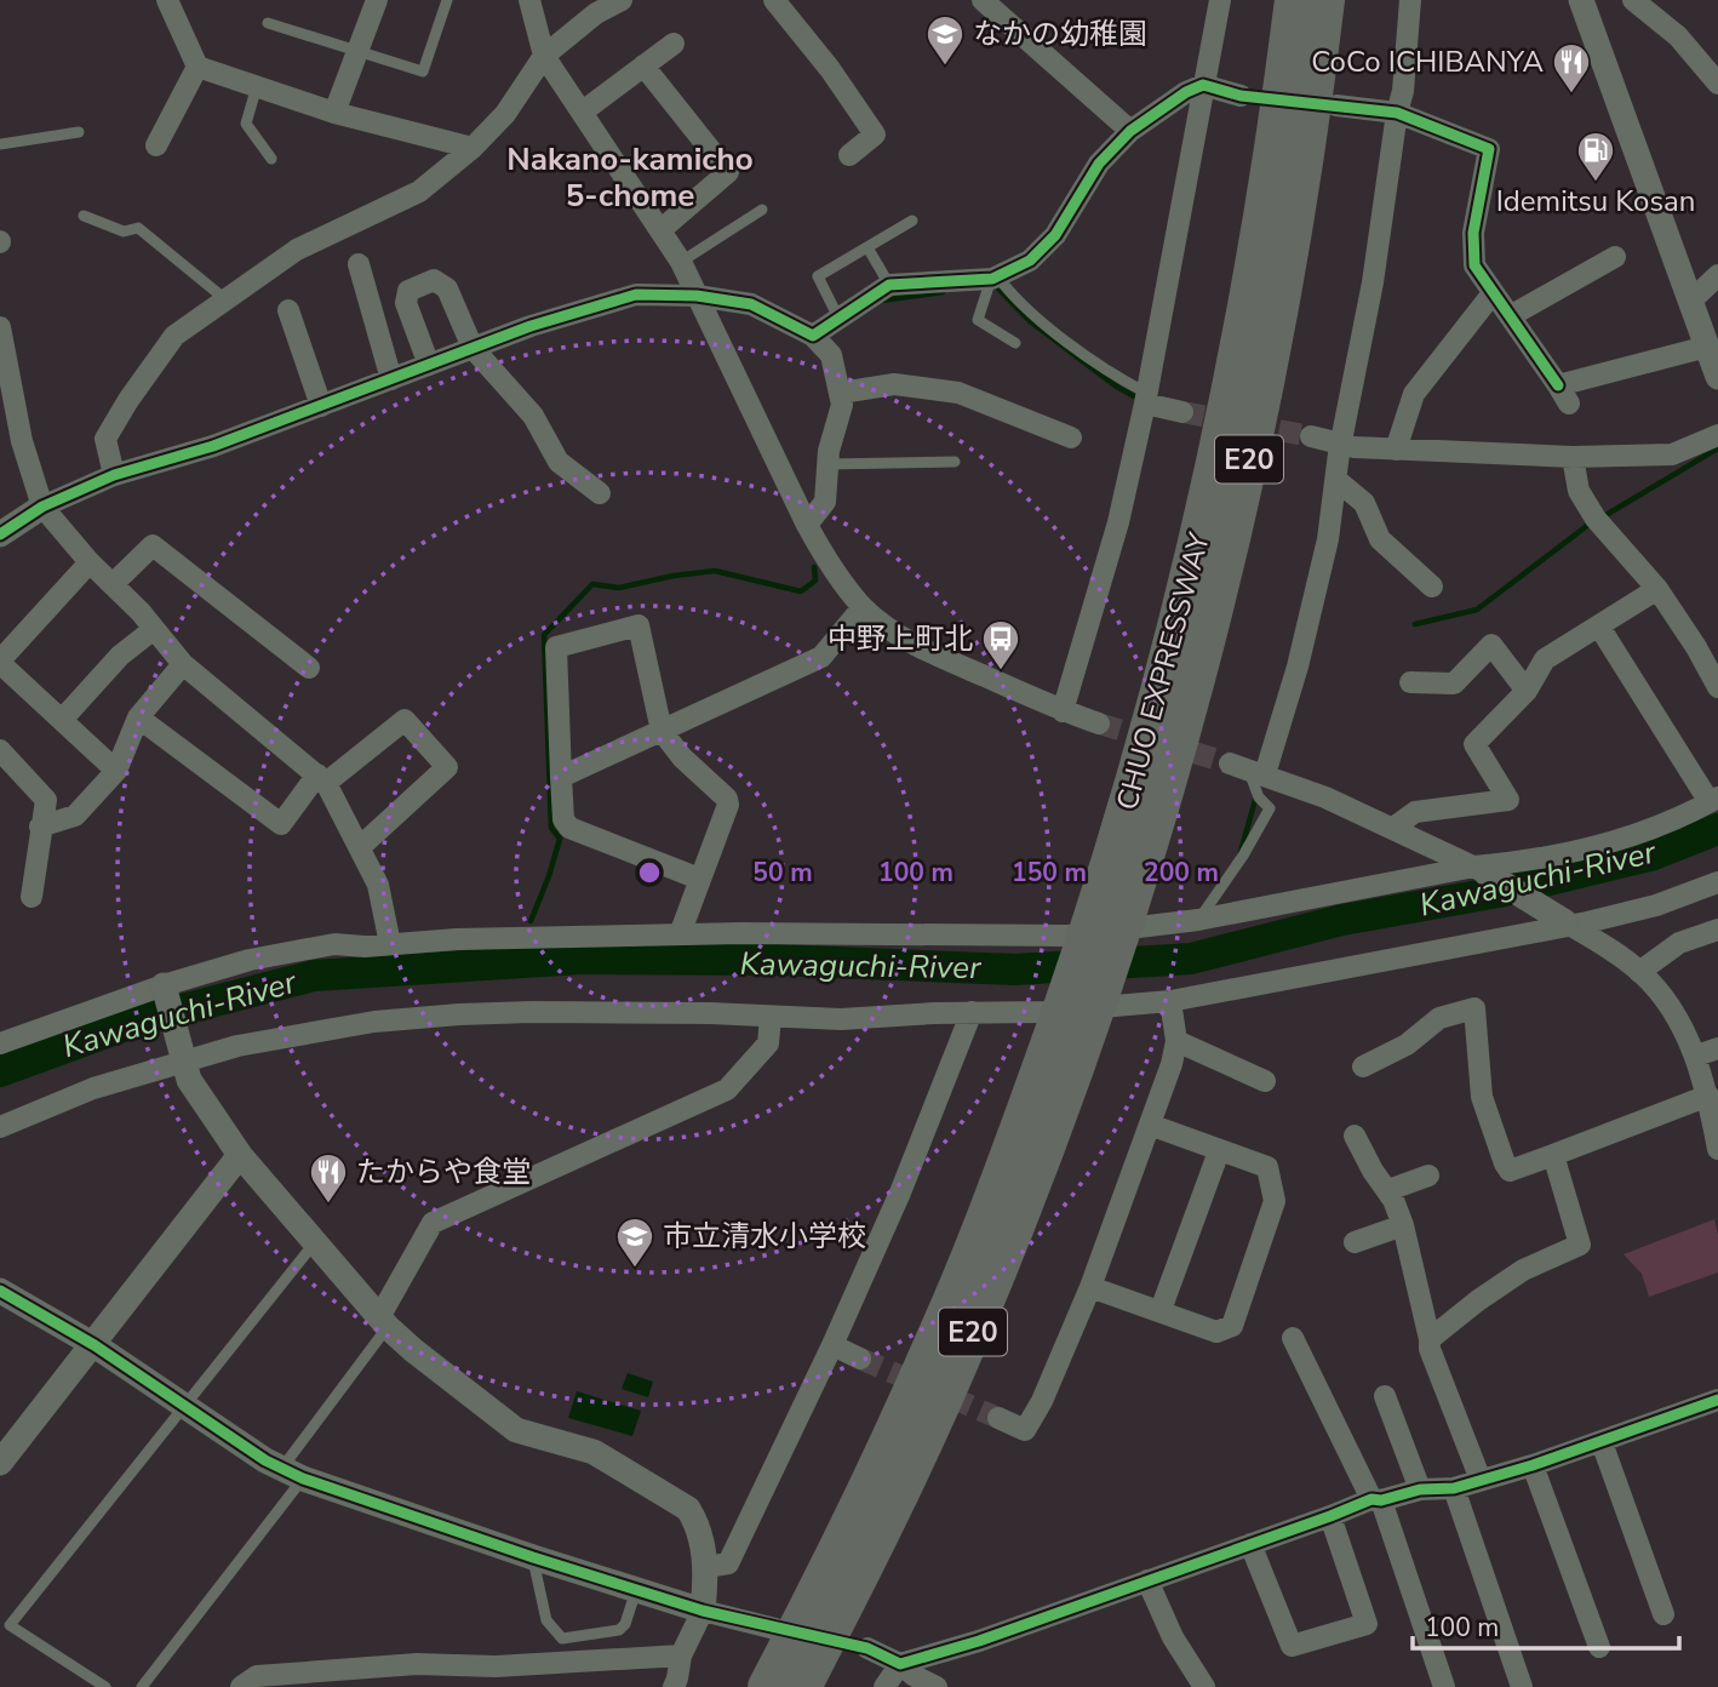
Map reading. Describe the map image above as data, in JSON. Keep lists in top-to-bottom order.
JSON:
{
  "streets": {
    "highway": ["E20", "CHUO EXPRESSWAY"]
  },
  "districts": ["Nakano-kamicho 5-chome"],
  "water": ["Kawaguchi-River"],
  "places": {
    "school or university": ["なかの幼稚園", "市立清水小学校"],
    "restaurant": ["CoCo ICHIBANYA", "たからや食堂"],
    "fuel station": ["Idemitsu Kosan"],
    "bus stop": ["中野上町北"]
  },
  "scale_bar": "100 m",
  "rings": [
    "50 m",
    "100 m",
    "150 m",
    "200 m"
  ]
}
